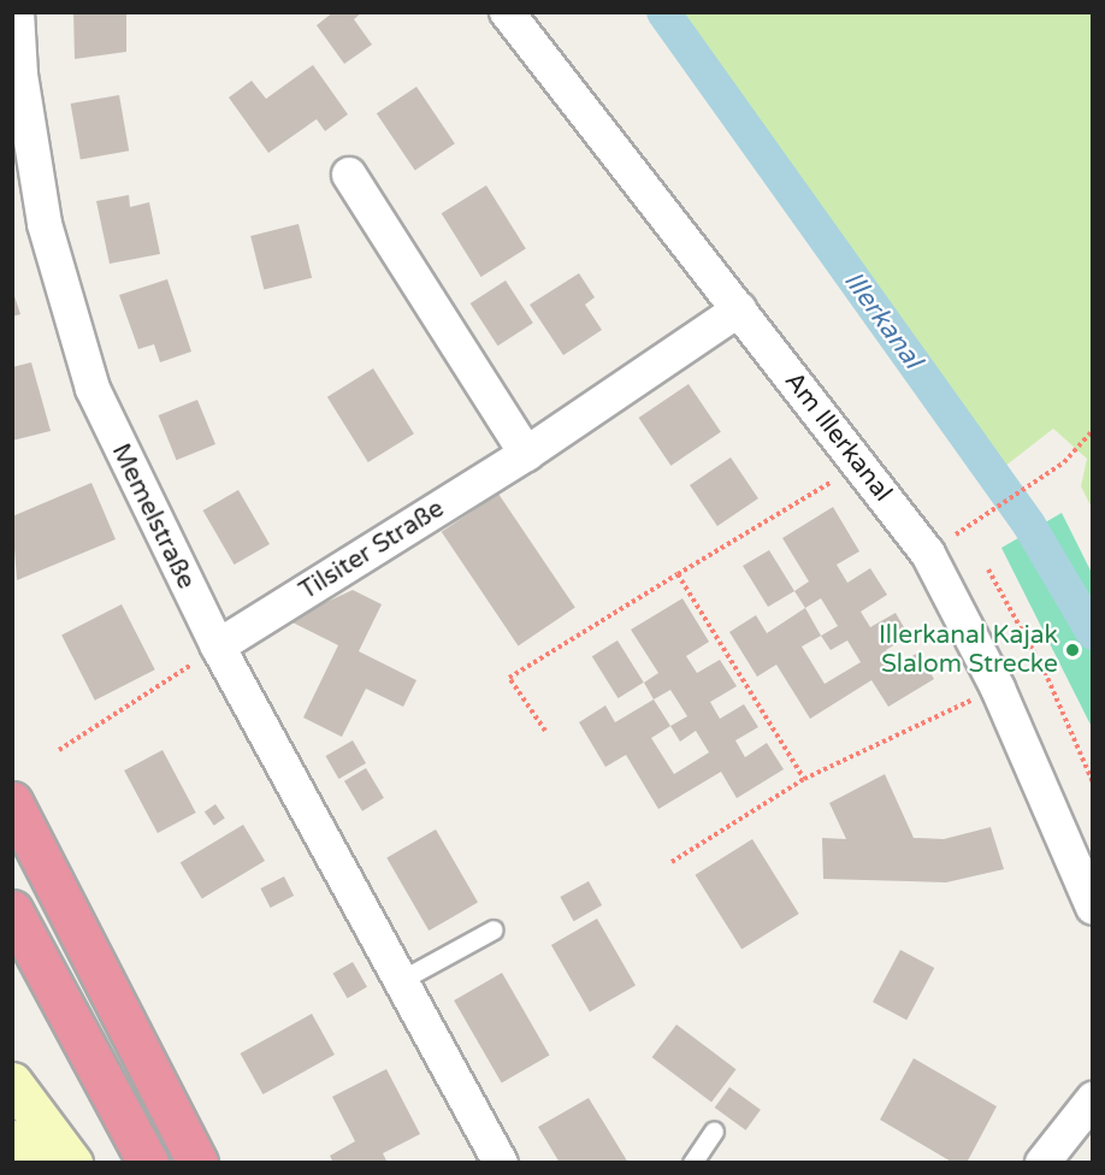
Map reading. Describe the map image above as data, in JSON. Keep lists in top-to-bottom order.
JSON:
{
  "streets": {
    "street": ["Am Illerkanal", "Memelstraße", "Tilsiter Straße"]
  },
  "crossings": [
    ["Am Illerkanal", "Tilsiter Straße"],
    ["Memelstraße", "Tilsiter Straße"]
  ],
  "water": ["Illerkanal"],
  "places": ["Illerkanal Kajak Slalom Strecke"]
}
